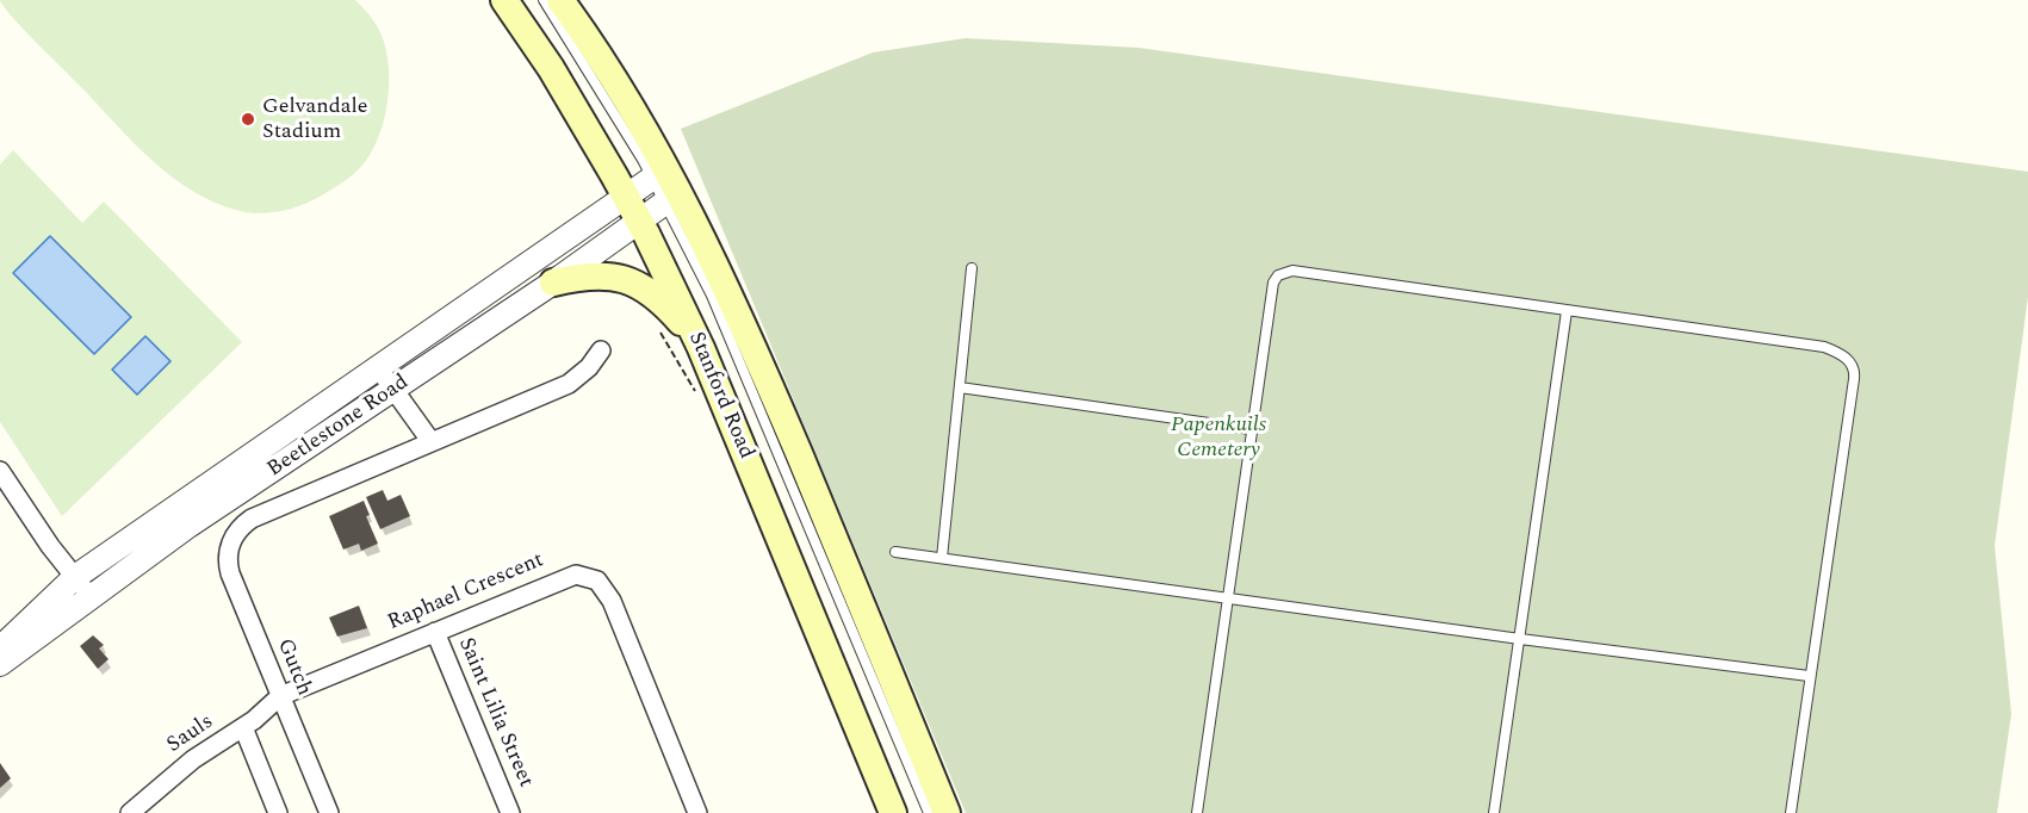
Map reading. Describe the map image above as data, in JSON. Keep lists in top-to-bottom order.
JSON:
{
  "streets": {
    "main road": ["Stanford Road"],
    "street": [
      "Beetlestone Road",
      "Raphael Crescent",
      "Gutch",
      "Saint Lilia Street",
      "Sauls"
    ]
  },
  "crossings": [
    ["Stanford Road", "Beetlestone Road"],
    ["Beetlestone Road", "Gutch"],
    ["Raphael Crescent", "Gutch"],
    ["Raphael Crescent", "Saint Lilia Street"],
    ["Raphael Crescent", "Sauls"],
    ["Gutch", "Sauls"]
  ],
  "parks": ["Papenkuils Cemetery"],
  "places": ["Gelvandale Stadium"]
}
